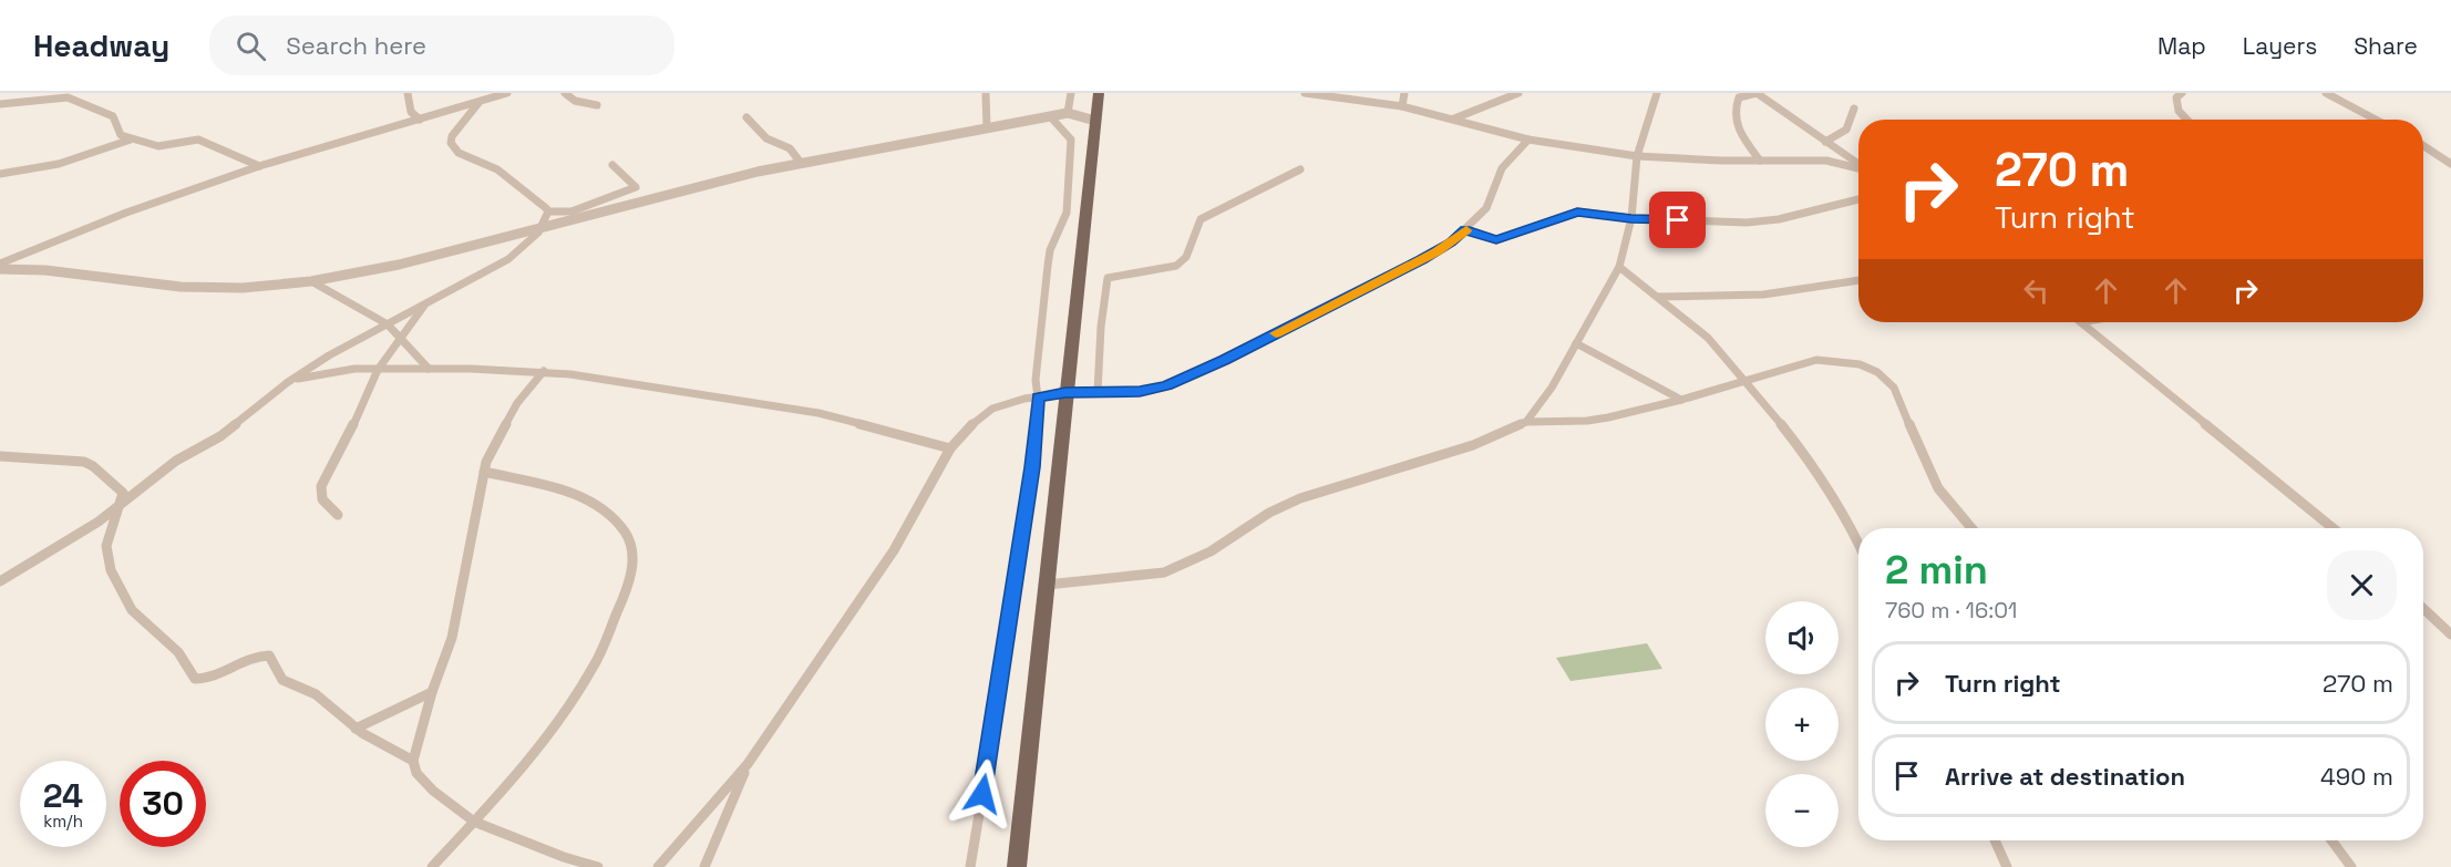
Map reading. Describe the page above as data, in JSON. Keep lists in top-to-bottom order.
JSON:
{
  "page": {
    "header": "Headway",
    "search": "Search here",
    "nav": ["Map", "Layers", "Share"],
    "turn": ["270 m", "Turn right"],
    "heading": ["2 min", "760 m · 16:01"],
    "map_buttons": ["+", "−"],
    "list": [
      {
        "name": "Turn right",
        "value": "270 m"
      },
      {
        "name": "Arrive at destination",
        "value": "490 m"
      }
    ],
    "speed": "24 km/h",
    "limit": "30"
  }
}
